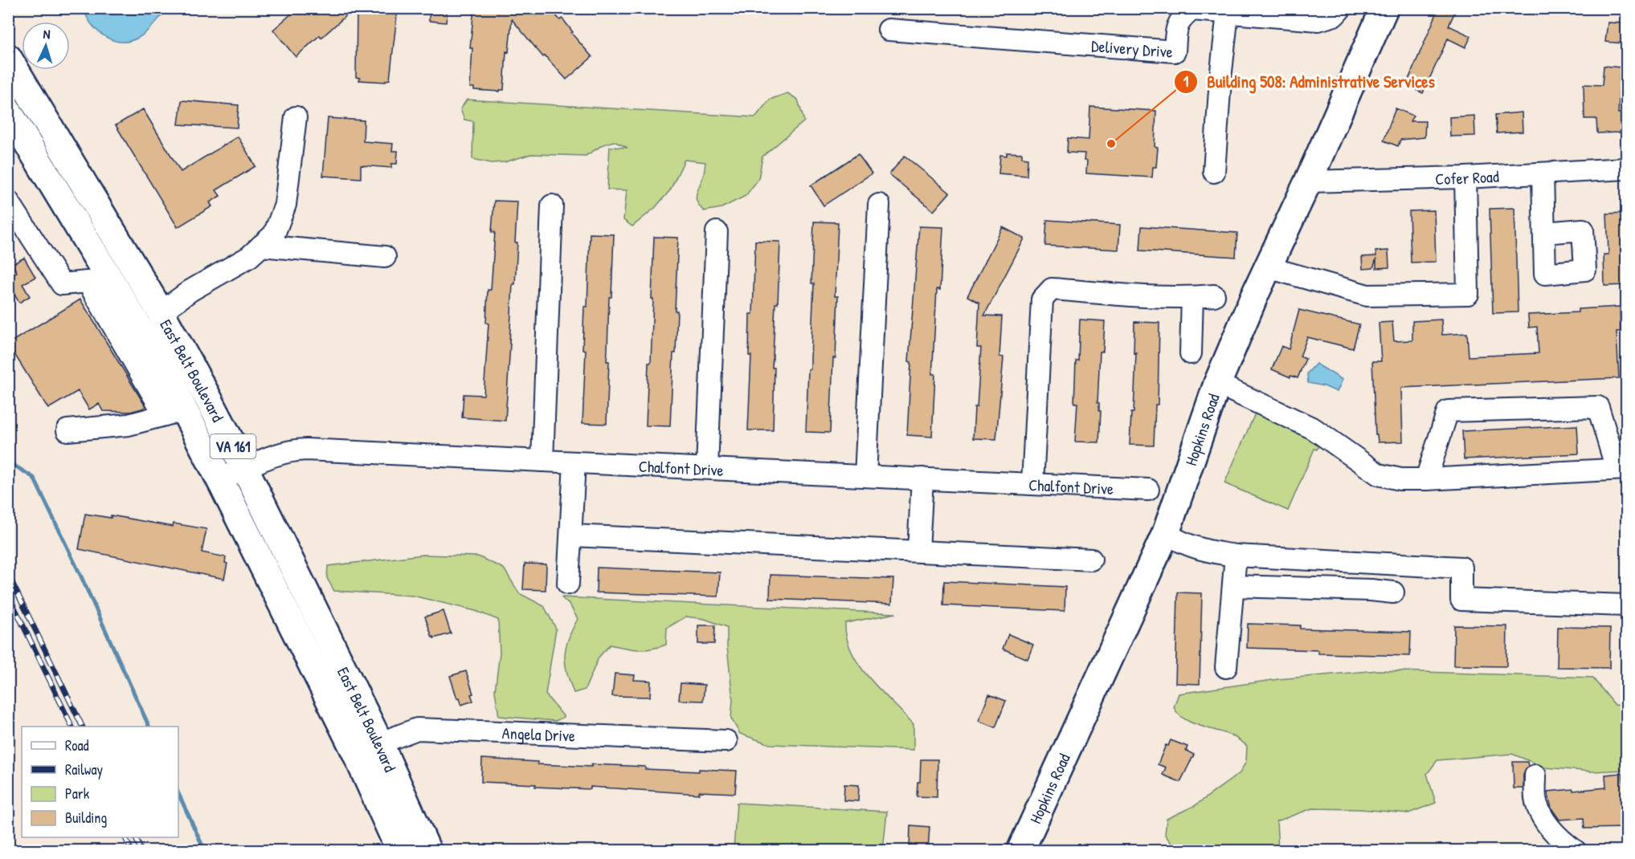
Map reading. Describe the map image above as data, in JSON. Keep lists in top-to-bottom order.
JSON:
{
  "streets": {
    "main road": ["East Belt Boulevard", "Hopkins Road", "VA 161"],
    "street": [
      "Delivery Drive",
      "Cofer Road",
      "Chalfont Drive",
      "Angela Drive"
    ]
  },
  "crossings": [
    ["Cofer Road", "Hopkins Road"],
    ["East Belt Boulevard", "Chalfont Drive"],
    ["East Belt Boulevard", "Angela Drive"]
  ],
  "places": ["Building 508: Administrative Services"],
  "legend": [
    "Road",
    "Railway",
    "Park",
    "Building"
  ],
  "north": "top"
}
